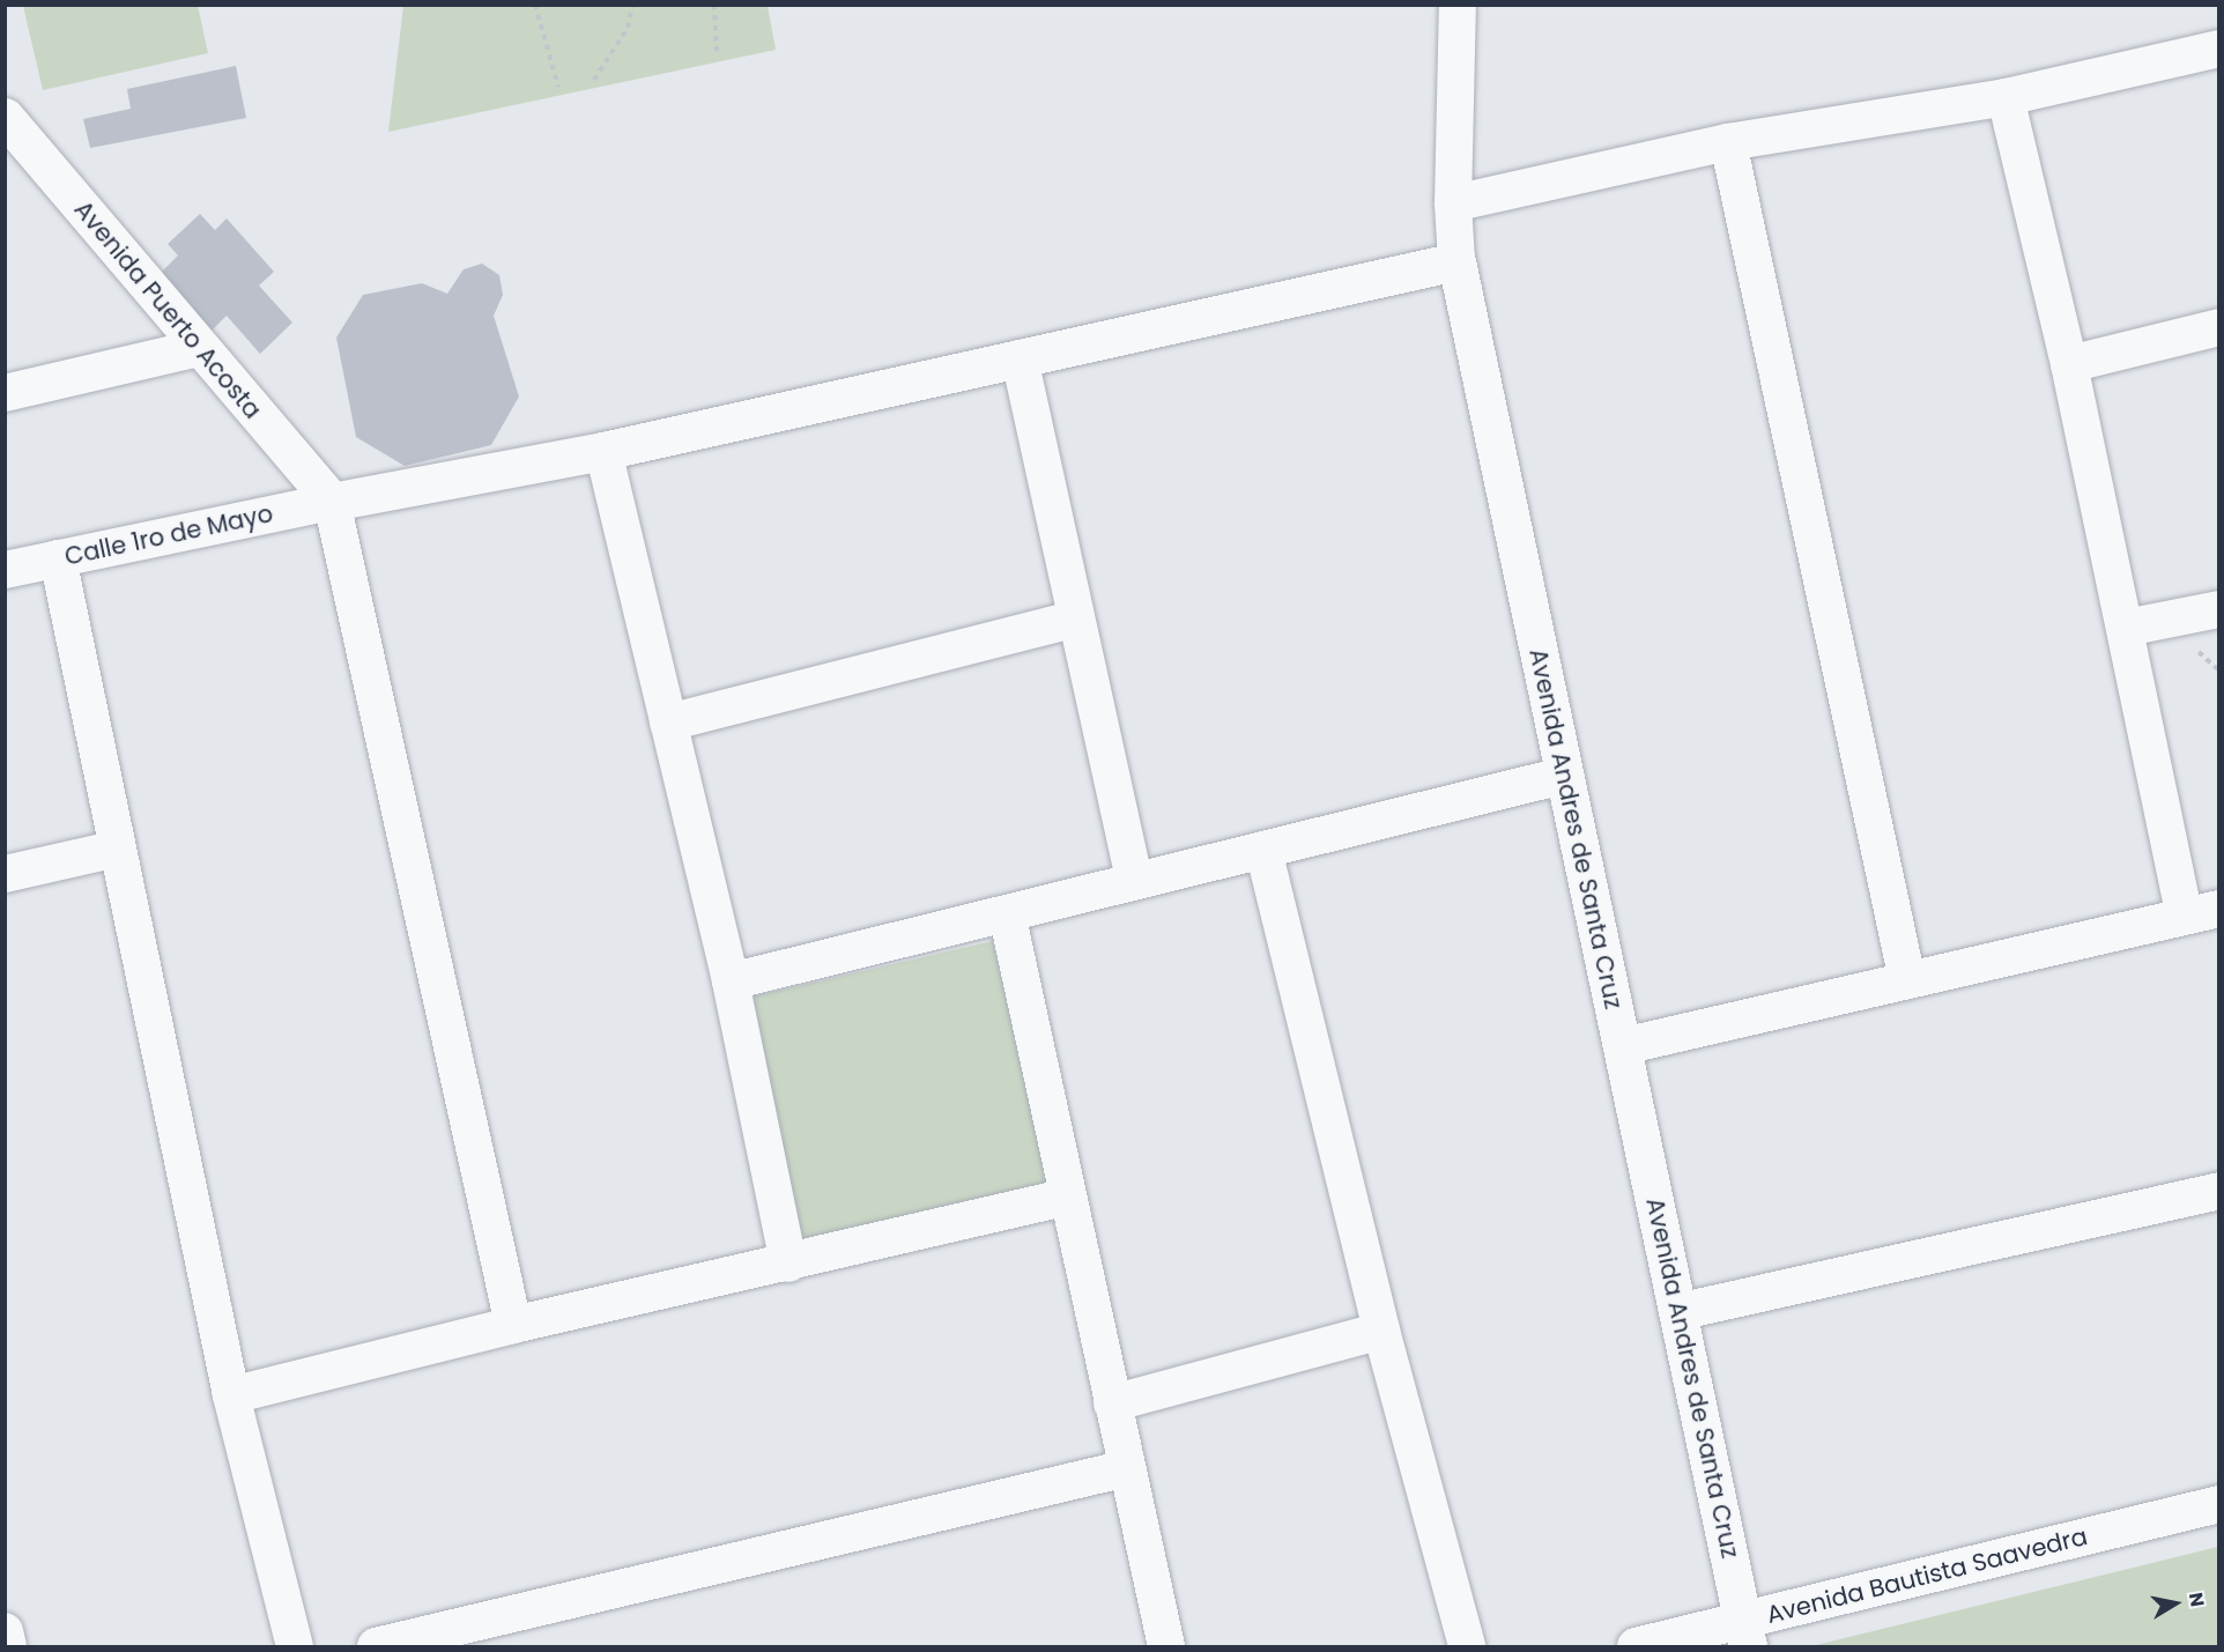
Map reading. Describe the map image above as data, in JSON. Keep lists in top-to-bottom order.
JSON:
{
  "streets": {
    "street": [
      "Avenida Puerto Acosta",
      "Calle 1ro de Mayo",
      "Avenida Andres de Santa Cruz",
      "Avenida Bautista Saavedra"
    ]
  },
  "crossings": [
    ["Avenida Puerto Acosta", "Calle 1ro de Mayo"],
    ["Avenida Andres de Santa Cruz", "Avenida Bautista Saavedra"]
  ],
  "north": "right"
}
